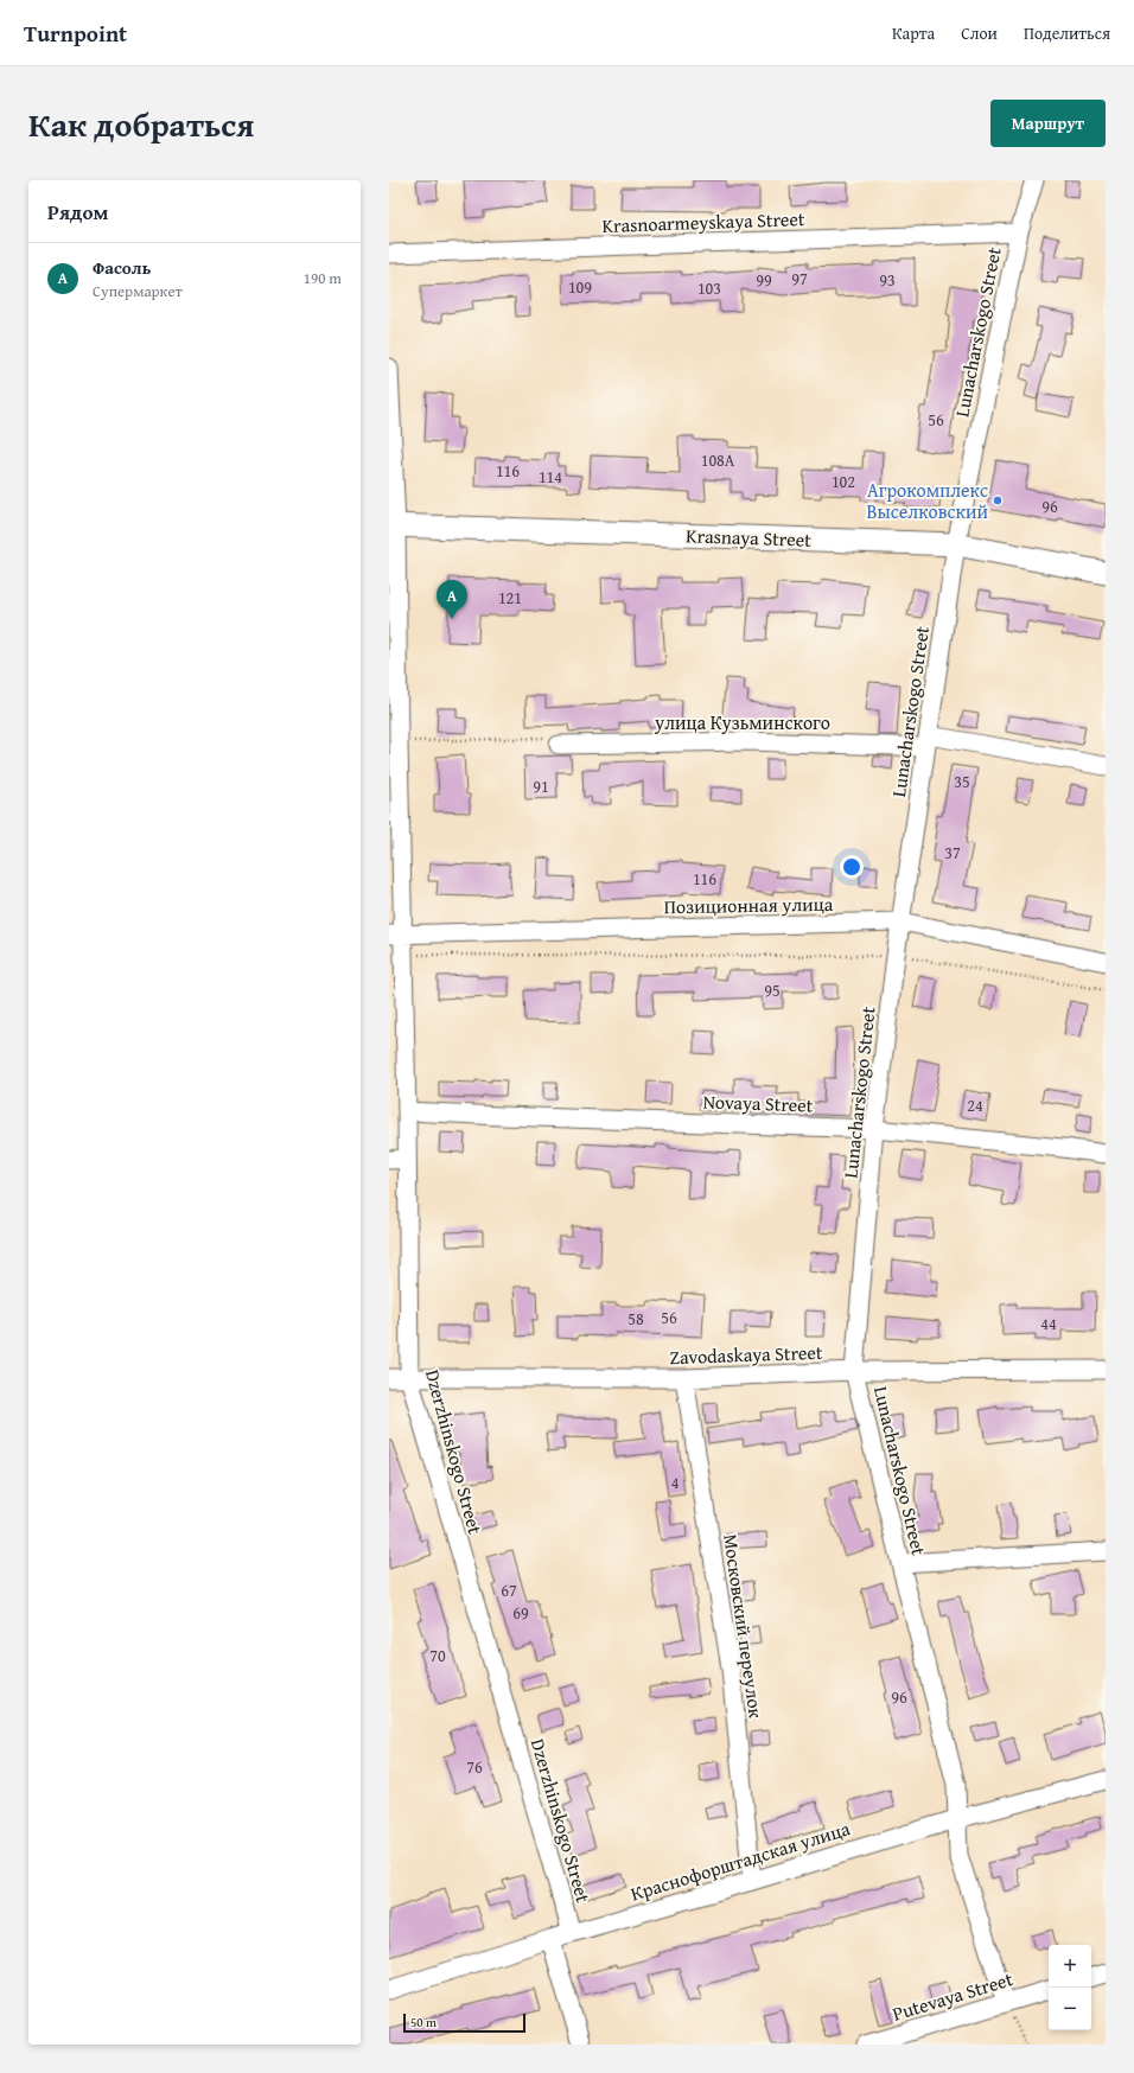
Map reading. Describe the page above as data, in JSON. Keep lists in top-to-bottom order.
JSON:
{
  "streets": {
    "main road": ["Krasnaya Street"],
    "street": [
      "Krasnoarmeyskaya Street",
      "Lunacharskogo Street",
      "улица Кузьминского",
      "Позиционная улица",
      "Novaya Street",
      "Zavodaskaya Street",
      "Dzerzhinskogo Street",
      "Московский переулок",
      "Краснофорштадская улица",
      "Putevaya Street"
    ]
  },
  "crossings": [
    ["Krasnoarmeyskaya Street", "Lunacharskogo Street"],
    ["Lunacharskogo Street", "Krasnaya Street"],
    ["Lunacharskogo Street", "улица Кузьминского"],
    ["Lunacharskogo Street", "Позиционная улица"],
    ["Lunacharskogo Street", "Novaya Street"],
    ["Lunacharskogo Street", "Zavodaskaya Street"],
    ["Lunacharskogo Street", "Краснофорштадская улица"],
    ["Lunacharskogo Street", "Putevaya Street"],
    ["Krasnaya Street", "Dzerzhinskogo Street"],
    ["Позиционная улица", "Dzerzhinskogo Street"],
    ["Novaya Street", "Dzerzhinskogo Street"],
    ["Zavodaskaya Street", "Dzerzhinskogo Street"],
    ["Zavodaskaya Street", "Московский переулок"],
    ["Dzerzhinskogo Street", "Краснофорштадская улица"],
    ["Московский переулок", "Краснофорштадская улица"]
  ],
  "places": ["Агрокомплекс Выселковский"],
  "house_numbers": [
    "97",
    "99",
    "93",
    "109",
    "103",
    "56",
    "108А",
    "116",
    "114",
    "102",
    "96",
    "121",
    "35",
    "91",
    "37",
    "116",
    "95",
    "24",
    "56",
    "58",
    "44",
    "4",
    "67",
    "69",
    "70",
    "96",
    "76"
  ],
  "scale_bar": "50 m",
  "page": {
    "header": "Turnpoint",
    "nav": ["Карта", "Слои", "Поделиться"],
    "title": "Как добраться",
    "buttons": "Маршрут",
    "heading": "Рядом",
    "list": [
      {
        "mark": "A",
        "name": "Фасоль",
        "note": "Супермаркет",
        "value": "190 m"
      }
    ],
    "pins": "A",
    "map_buttons": ["+", "−"],
    "scale": "50 m"
  }
}
